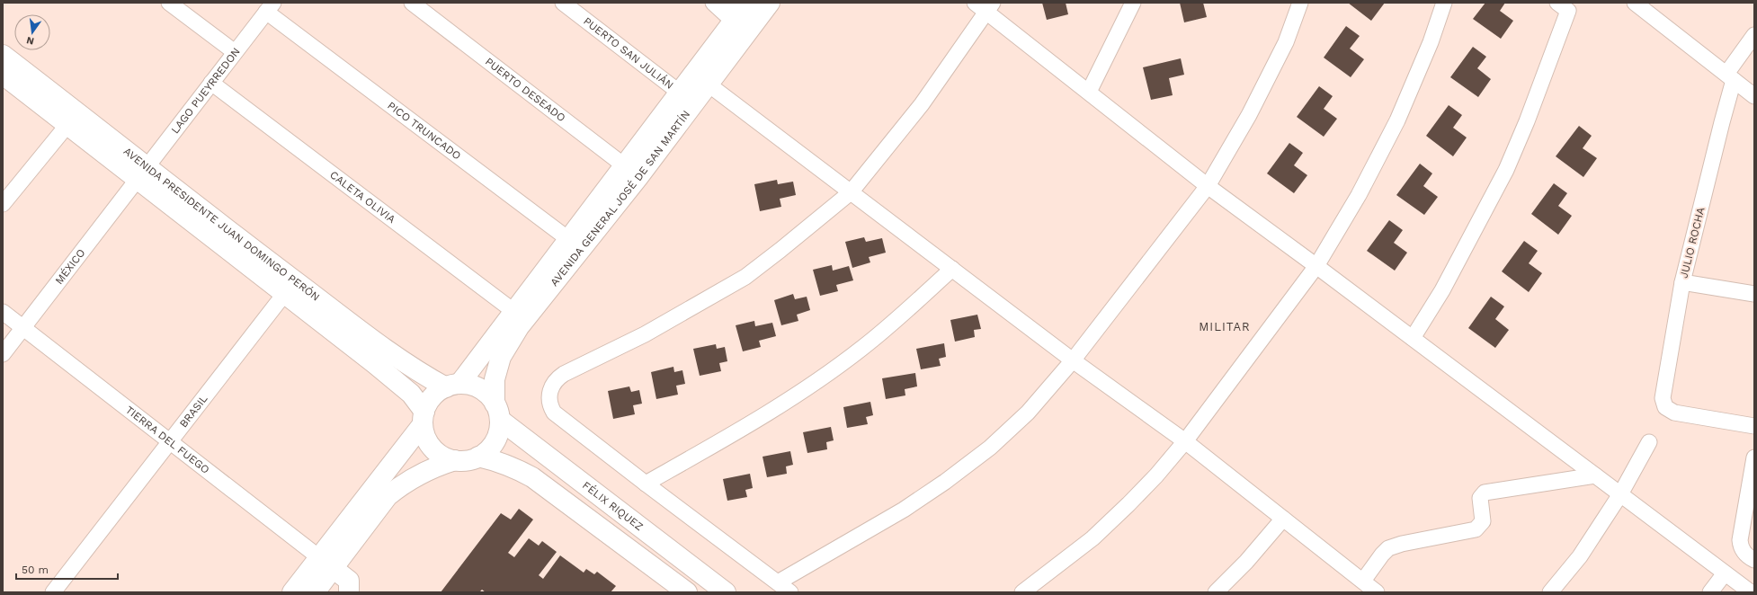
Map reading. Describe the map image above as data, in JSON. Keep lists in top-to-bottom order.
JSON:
{
  "streets": {
    "main road": ["AVENIDA GENERAL JOSÉ DE SAN MARTÍN", "AVENIDA PRESIDENTE JUAN DOMINGO PERÓN", "FÉLIX RIQUEZ"],
    "street": [
      "PUERTO SAN JULIÁN",
      "PUERTO DESEADO",
      "LAGO PUEYRREDON",
      "PICO TRUNCADO",
      "CALETA OLIVIA",
      "JULIO ROCHA",
      "MÉXICO",
      "BRASIL",
      "TIERRA DEL FUEGO"
    ]
  },
  "crossings": [
    ["PUERTO SAN JULIÁN", "AVENIDA GENERAL JOSÉ DE SAN MARTÍN"],
    ["PUERTO DESEADO", "AVENIDA GENERAL JOSÉ DE SAN MARTÍN"],
    ["LAGO PUEYRREDON", "PICO TRUNCADO"],
    ["LAGO PUEYRREDON", "CALETA OLIVIA"],
    ["LAGO PUEYRREDON", "AVENIDA PRESIDENTE JUAN DOMINGO PERÓN"],
    ["LAGO PUEYRREDON", "MÉXICO"],
    ["PICO TRUNCADO", "AVENIDA GENERAL JOSÉ DE SAN MARTÍN"],
    ["CALETA OLIVIA", "AVENIDA GENERAL JOSÉ DE SAN MARTÍN"],
    ["AVENIDA GENERAL JOSÉ DE SAN MARTÍN", "AVENIDA PRESIDENTE JUAN DOMINGO PERÓN"],
    ["AVENIDA GENERAL JOSÉ DE SAN MARTÍN", "TIERRA DEL FUEGO"],
    ["AVENIDA GENERAL JOSÉ DE SAN MARTÍN", "FÉLIX RIQUEZ"],
    ["AVENIDA PRESIDENTE JUAN DOMINGO PERÓN", "MÉXICO"],
    ["AVENIDA PRESIDENTE JUAN DOMINGO PERÓN", "BRASIL"],
    ["AVENIDA PRESIDENTE JUAN DOMINGO PERÓN", "FÉLIX RIQUEZ"],
    ["MÉXICO", "TIERRA DEL FUEGO"],
    ["BRASIL", "TIERRA DEL FUEGO"]
  ],
  "districts": ["MILITAR"],
  "scale_bar": "50 m",
  "north": "bottom"
}
